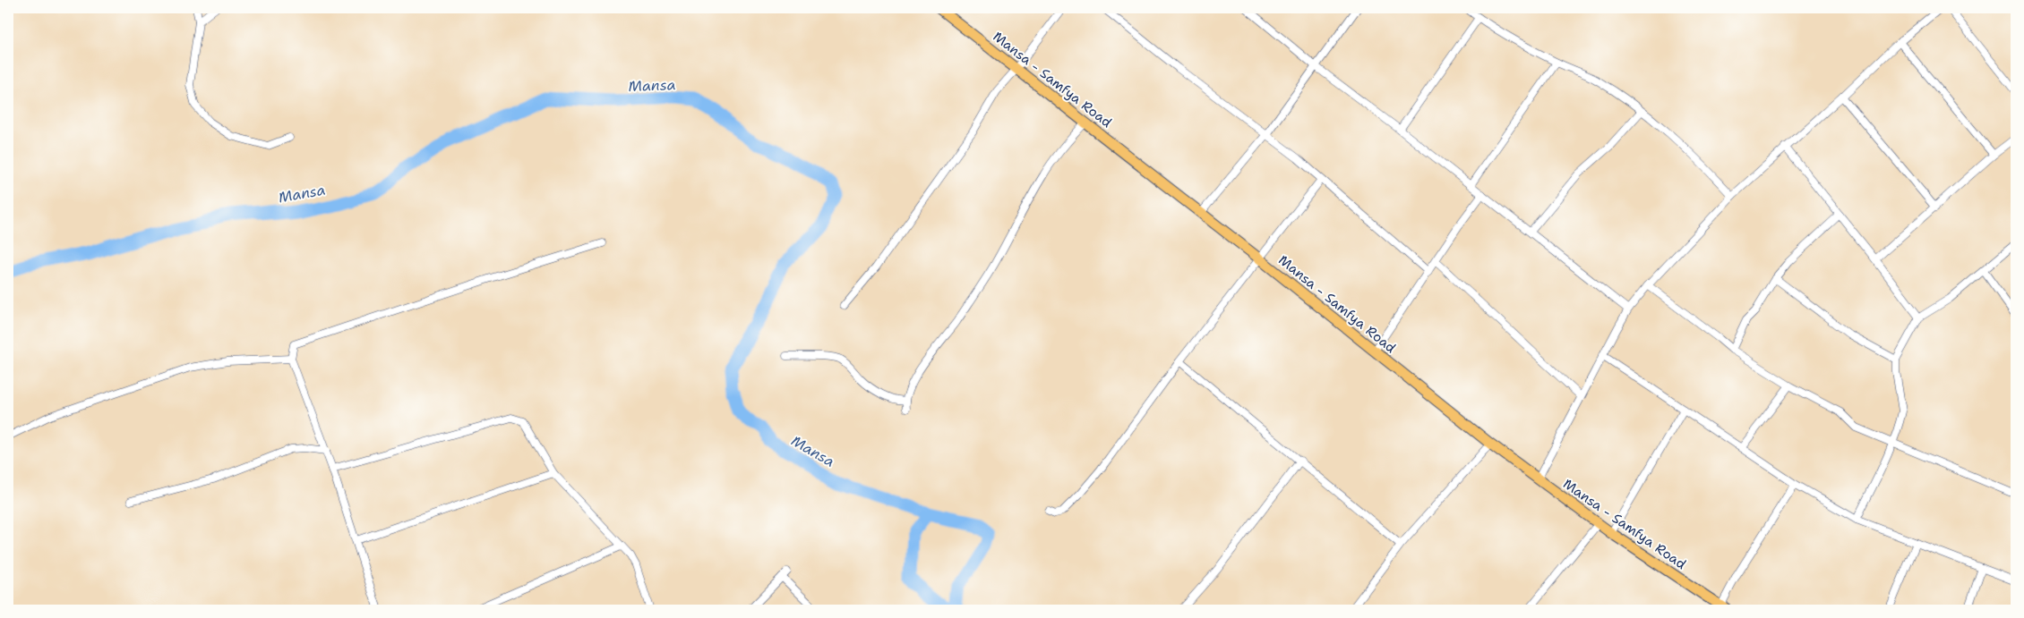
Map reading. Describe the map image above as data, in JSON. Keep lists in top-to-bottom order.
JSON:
{
  "streets": {
    "main road": ["Mansa - Samfya Road"]
  },
  "water": ["Mansa"]
}
